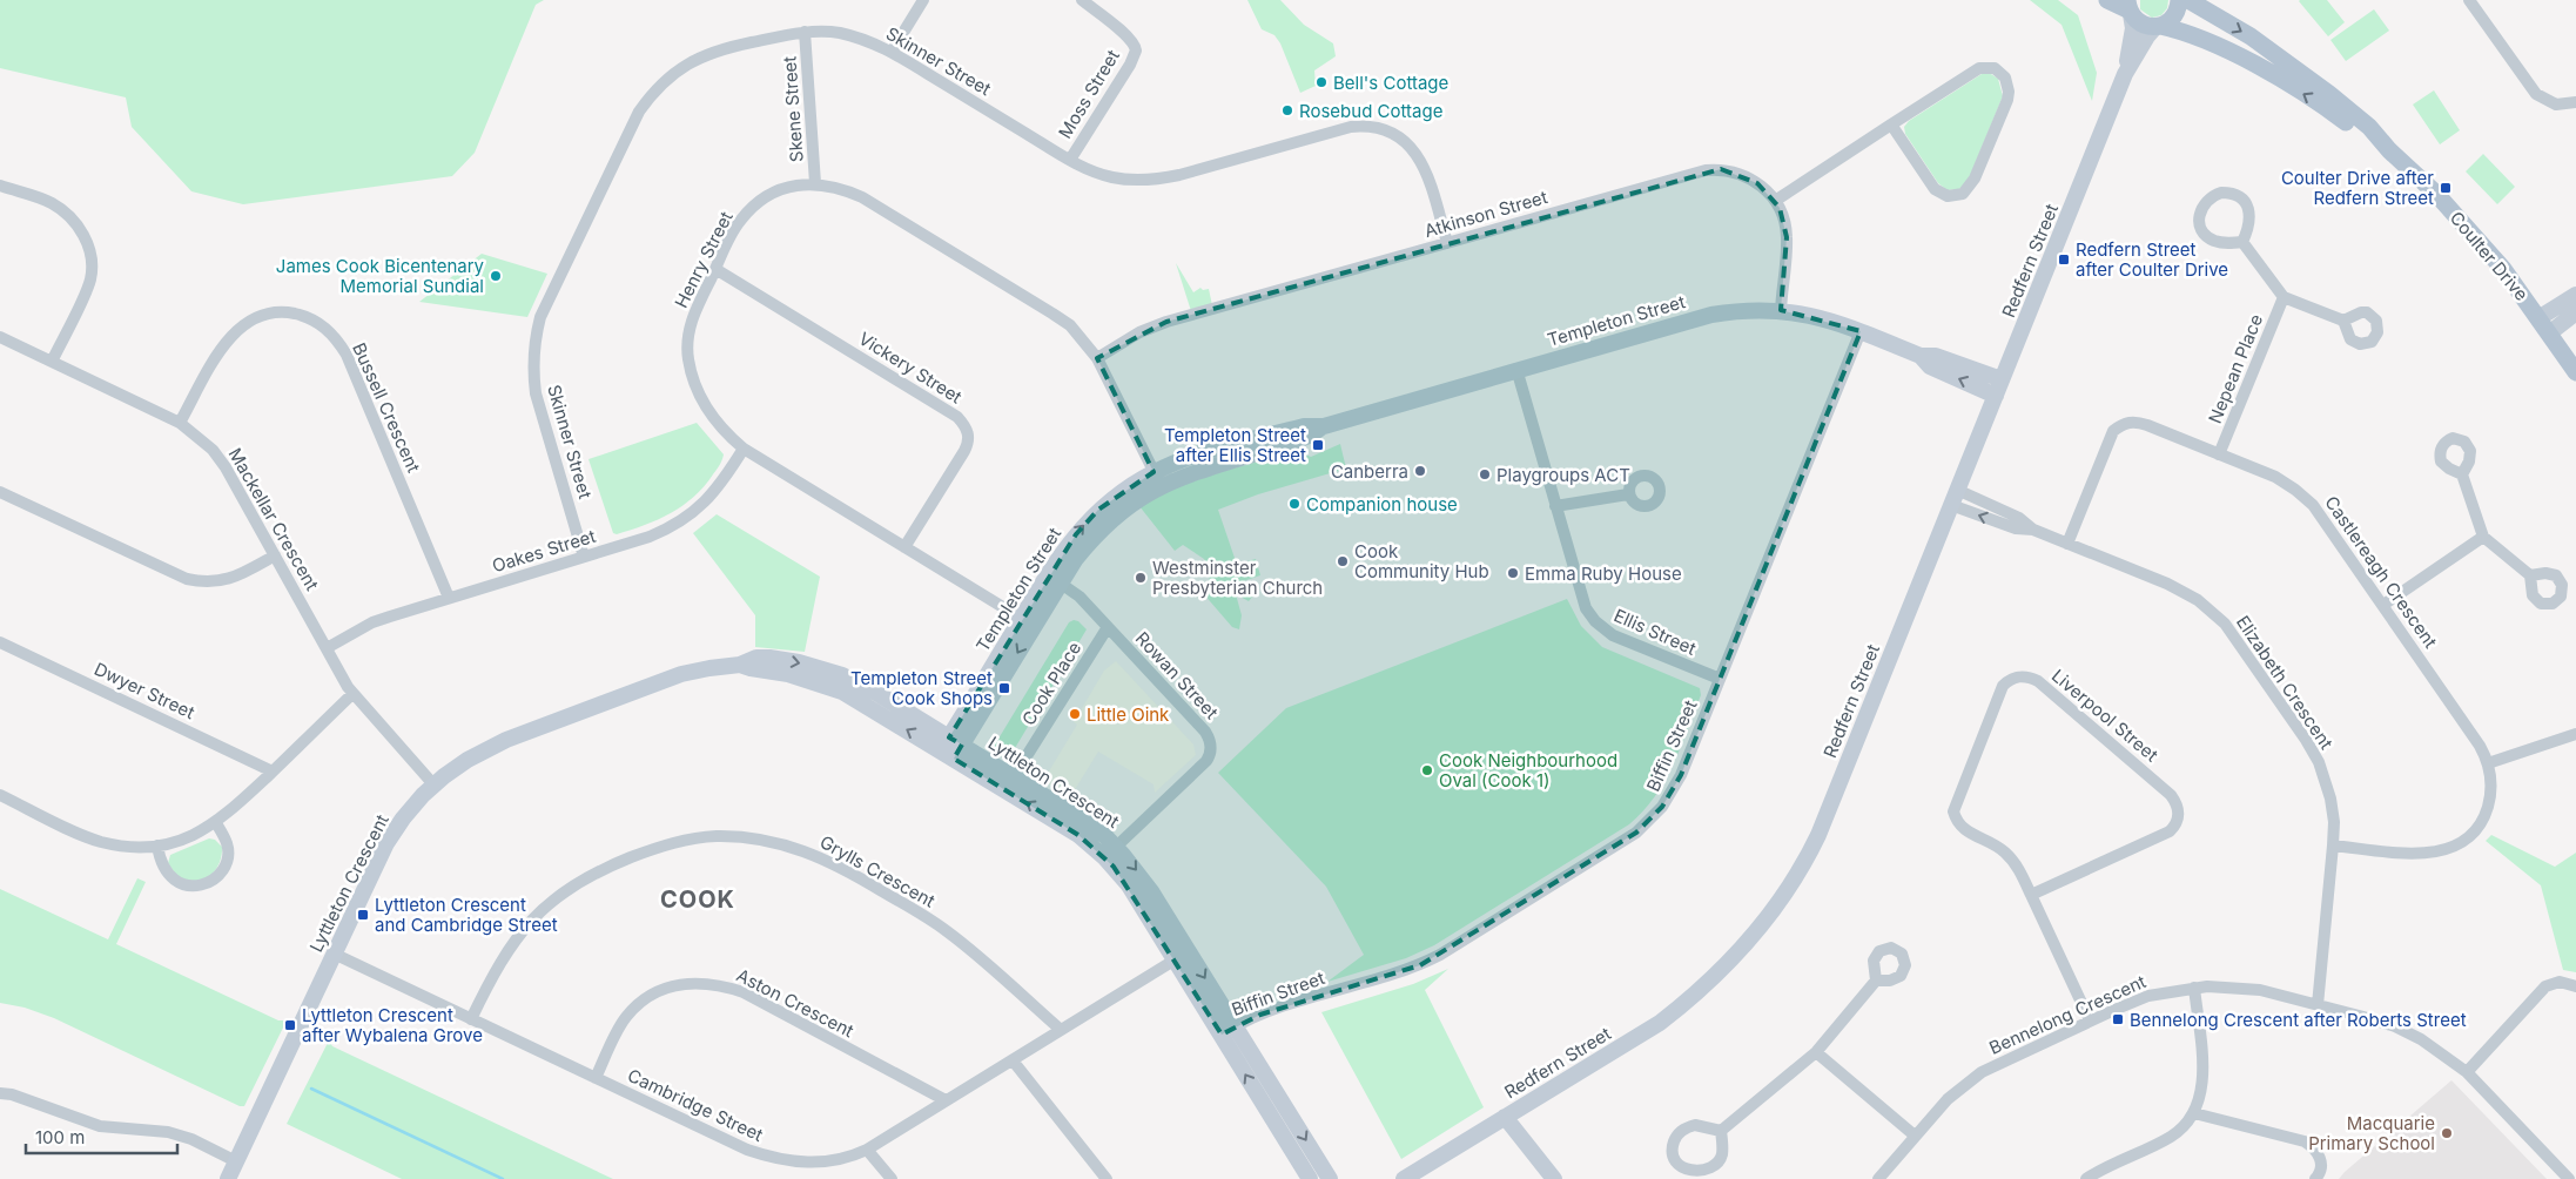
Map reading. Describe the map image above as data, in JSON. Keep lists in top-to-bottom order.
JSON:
{
  "streets": {
    "main road": ["Coulter Drive"],
    "street": [
      "Skinner Street",
      "Moss Street",
      "Skene Street",
      "Atkinson Street",
      "Henry Street",
      "Redfern Street",
      "Templeton Street",
      "Vickery Street",
      "Nepean Place",
      "Bussell Crescent",
      "Mackellar Crescent",
      "Oakes Street",
      "Castlereagh Crescent",
      "Ellis Street",
      "Rowan Street",
      "Elizabeth Crescent",
      "Cook Place",
      "Dwyer Street",
      "Liverpool Street",
      "Biffin Street",
      "Lyttleton Crescent",
      "Grylls Crescent",
      "Aston Crescent",
      "Bennelong Crescent",
      "Cambridge Street"
    ]
  },
  "crossings": [
    ["Skinner Street", "Moss Street"],
    ["Skinner Street", "Skene Street"],
    ["Skinner Street", "Atkinson Street"],
    ["Skinner Street", "Oakes Street"],
    ["Skene Street", "Henry Street"],
    ["Atkinson Street", "Henry Street"],
    ["Atkinson Street", "Templeton Street"],
    ["Coulter Drive", "Redfern Street"],
    ["Henry Street", "Templeton Street"],
    ["Henry Street", "Vickery Street"],
    ["Henry Street", "Oakes Street"],
    ["Redfern Street", "Templeton Street"],
    ["Redfern Street", "Elizabeth Crescent"],
    ["Templeton Street", "Ellis Street"],
    ["Templeton Street", "Rowan Street"],
    ["Templeton Street", "Biffin Street"],
    ["Templeton Street", "Lyttleton Crescent"],
    ["Nepean Place", "Castlereagh Crescent"],
    ["Bussell Crescent", "Mackellar Crescent"],
    ["Bussell Crescent", "Oakes Street"],
    ["Mackellar Crescent", "Oakes Street"],
    ["Mackellar Crescent", "Lyttleton Crescent"],
    ["Castlereagh Crescent", "Elizabeth Crescent"],
    ["Ellis Street", "Biffin Street"],
    ["Rowan Street", "Cook Place"],
    ["Rowan Street", "Lyttleton Crescent"],
    ["Elizabeth Crescent", "Bennelong Crescent"],
    ["Cook Place", "Lyttleton Crescent"],
    ["Liverpool Street", "Bennelong Crescent"],
    ["Biffin Street", "Lyttleton Crescent"],
    ["Lyttleton Crescent", "Cambridge Street"],
    ["Grylls Crescent", "Cambridge Street"],
    ["Aston Crescent", "Cambridge Street"]
  ],
  "districts": ["COOK"],
  "places": {
    "other": [
      "Bell's Cottage",
      "Rosebud Cottage",
      "James Cook Bicentenary Memorial Sundial",
      "Canberra",
      "Playgroups ACT",
      "Companion house",
      "Cook Community Hub",
      "Emma Ruby House",
      "Westminster Presbyterian Church",
      "Little Oink",
      "Cook Neighbourhood Oval (Cook 1)",
      "Macquarie Primary School"
    ],
    "transit": [
      "Coulter Drive after Redfern Street",
      "Redfern Street after Coulter Drive",
      "Templeton Street after Ellis Street",
      "Templeton Street Cook Shops",
      "Lyttleton Crescent and Cambridge Street",
      "Bennelong Crescent after Roberts Street",
      "Lyttleton Crescent after Wybalena Grove"
    ]
  },
  "scale_bar": "100 m"
}
